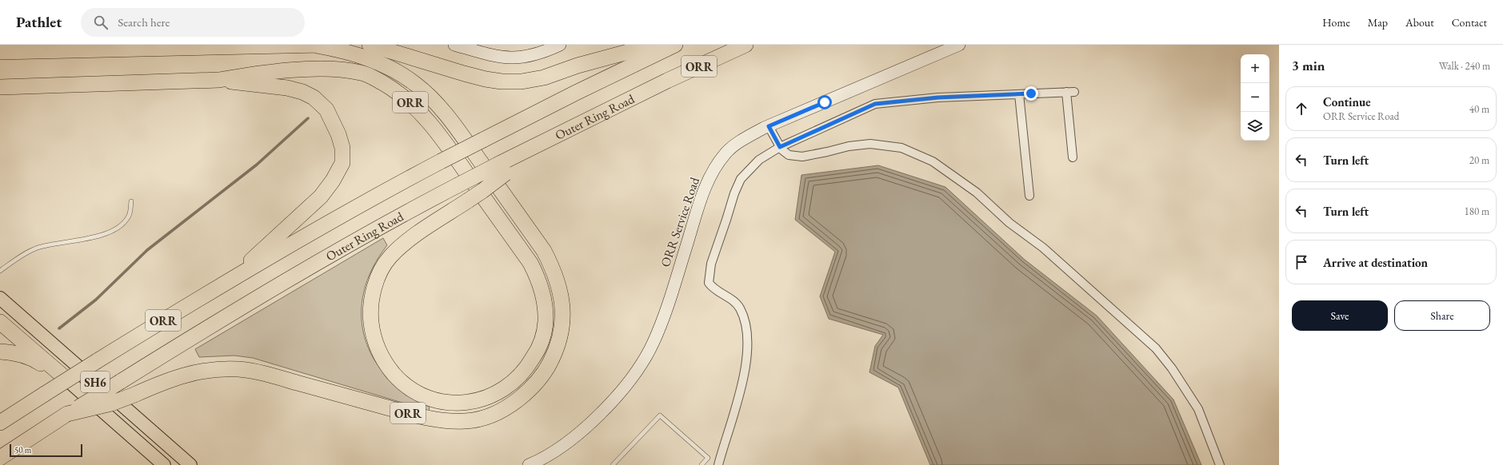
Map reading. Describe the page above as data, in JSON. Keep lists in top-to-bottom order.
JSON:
{
  "streets": {
    "highway": ["ORR", "Outer Ring Road"],
    "main road": ["ORR Service Road", "SH6"]
  },
  "crossings": [
    ["ORR", "Outer Ring Road"]
  ],
  "scale_bar": "50 m",
  "page": {
    "header": "Pathlet",
    "search": "Search here",
    "nav": [
      "Home",
      "Map",
      "About",
      "Contact"
    ],
    "heading": ["3 min", "Walk · 240 m"],
    "map_buttons": ["+", "−"],
    "list": [
      ["Continue", "ORR Service Road", "40 m"],
      ["Turn left", "20 m"],
      ["Turn left", "180 m"],
      "Arrive at destination"
    ],
    "buttons": ["Save", "Share"],
    "scale": "50 m"
  }
}
